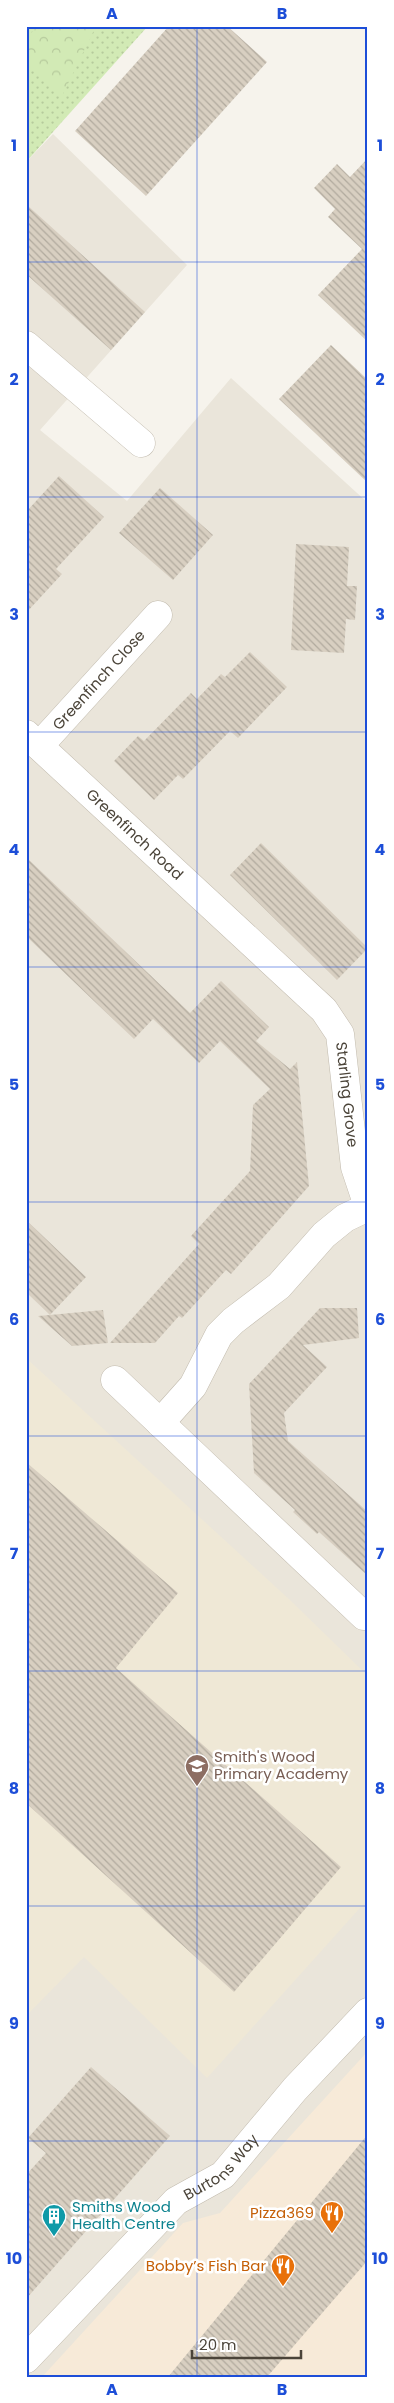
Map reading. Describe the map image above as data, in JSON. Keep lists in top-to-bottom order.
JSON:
{
  "streets": {
    "street": [
      "Greenfinch Close",
      "Greenfinch Road",
      "Starling Grove",
      "Burtons Way"
    ]
  },
  "crossings": [
    ["Greenfinch Close", "Greenfinch Road"],
    ["Greenfinch Road", "Starling Grove"]
  ],
  "places": {
    "school or university": ["Smith's Wood Primary Academy"],
    "restaurant": ["Pizza369", "Bobby’s Fish Bar"],
    "building": ["Smiths Wood Health Centre"]
  },
  "scale_bar": "20 m",
  "grid": {
    "columns": ["A", "B"],
    "rows": [
      "1",
      "2",
      "3",
      "4",
      "5",
      "6",
      "7",
      "8",
      "9",
      "10"
    ]
  }
}
